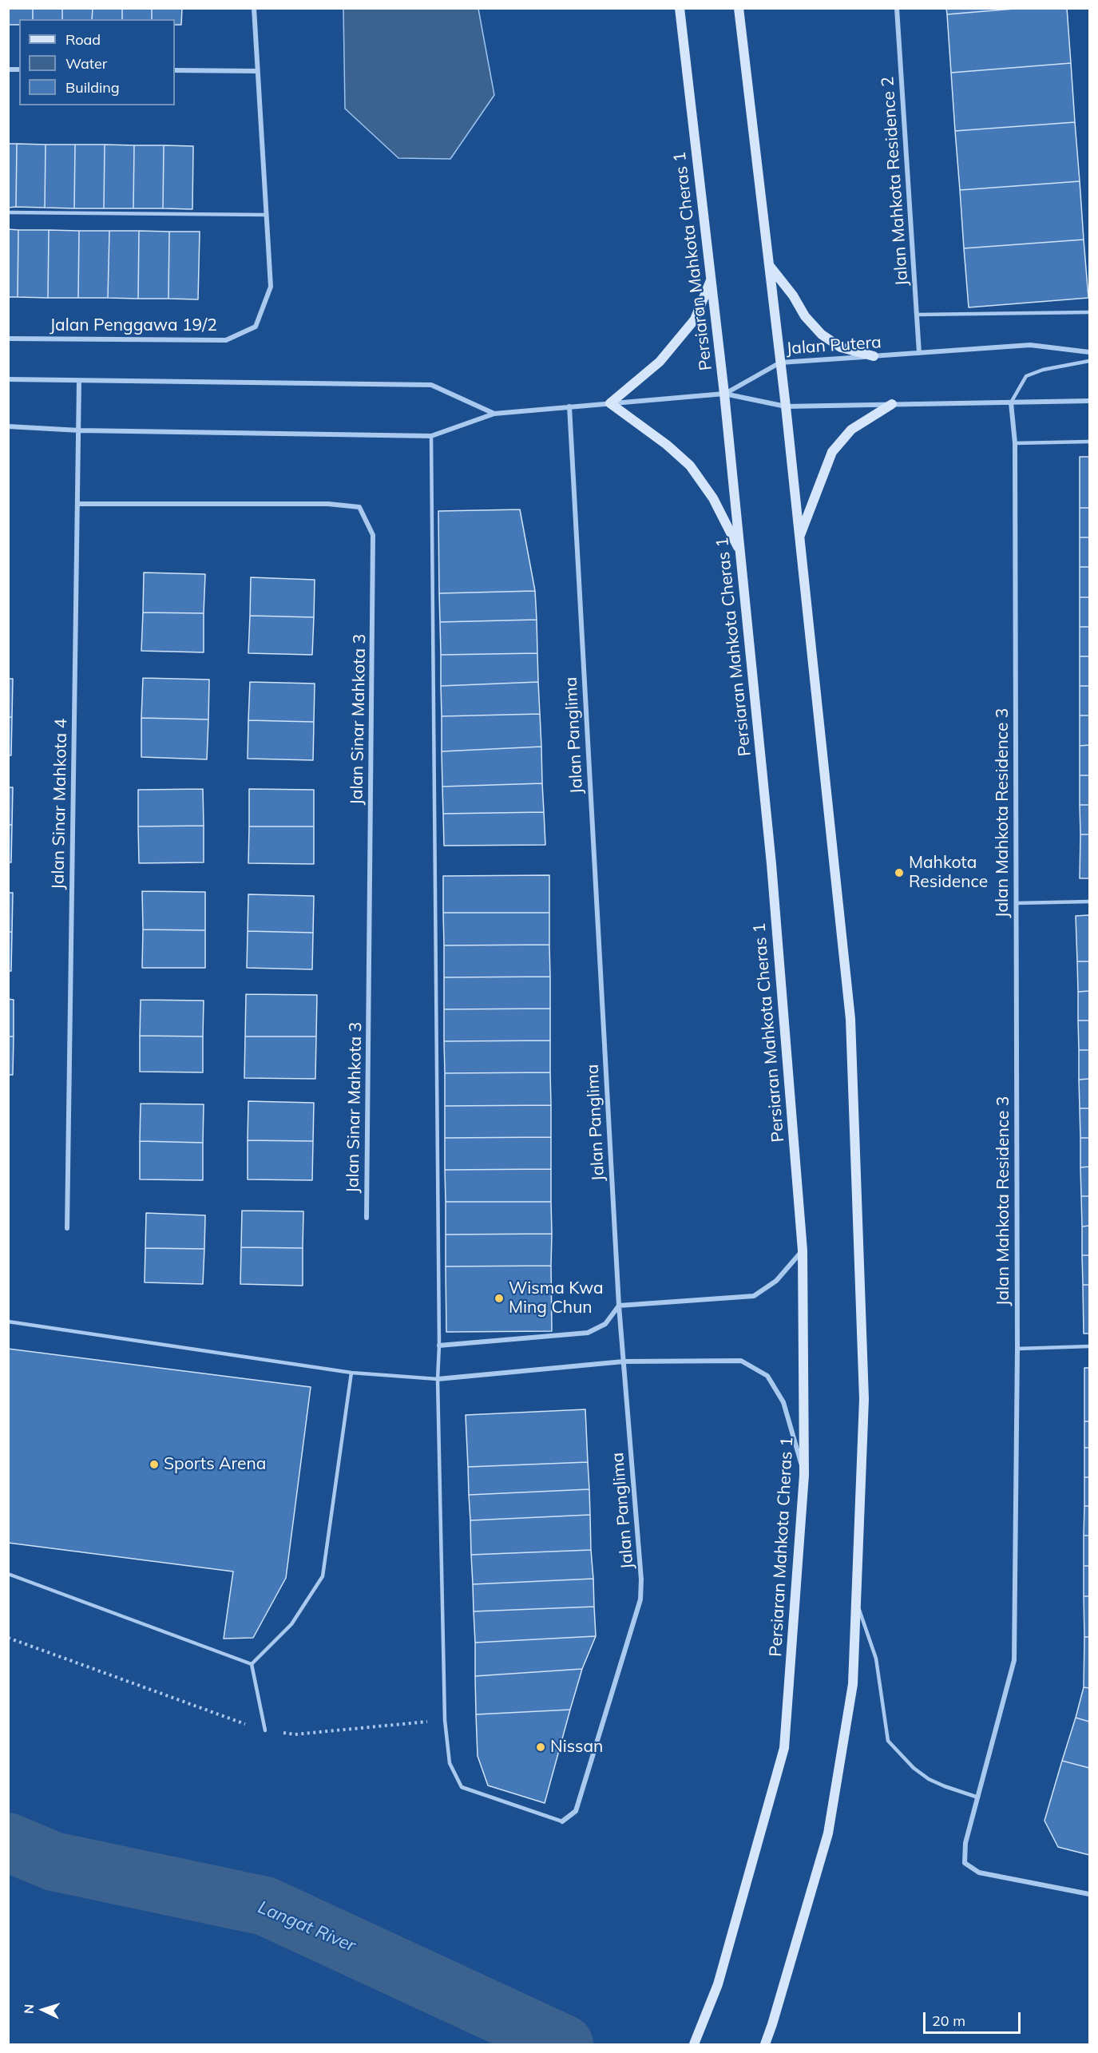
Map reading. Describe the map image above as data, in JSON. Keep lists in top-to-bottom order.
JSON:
{
  "streets": {
    "main road": ["Persiaran Mahkota Cheras 1"],
    "street": [
      "Jalan Mahkota Residence 2",
      "Jalan Penggawa 19/2",
      "Jalan Putera",
      "Jalan Sinar Mahkota 3",
      "Jalan Panglima",
      "Jalan Sinar Mahkota 4",
      "Jalan Mahkota Residence 3"
    ]
  },
  "crossings": [
    ["Jalan Mahkota Residence 2", "Jalan Putera"],
    ["Persiaran Mahkota Cheras 1", "Jalan Putera"],
    ["Jalan Sinar Mahkota 3", "Jalan Sinar Mahkota 4"]
  ],
  "water": ["Langat River"],
  "places": [
    "Mahkota Residence",
    "Wisma Kwa Ming Chun",
    "Sports Arena",
    "Nissan"
  ],
  "legend": ["Road", "Water", "Building"],
  "scale_bar": "20 m",
  "north": "left"
}
